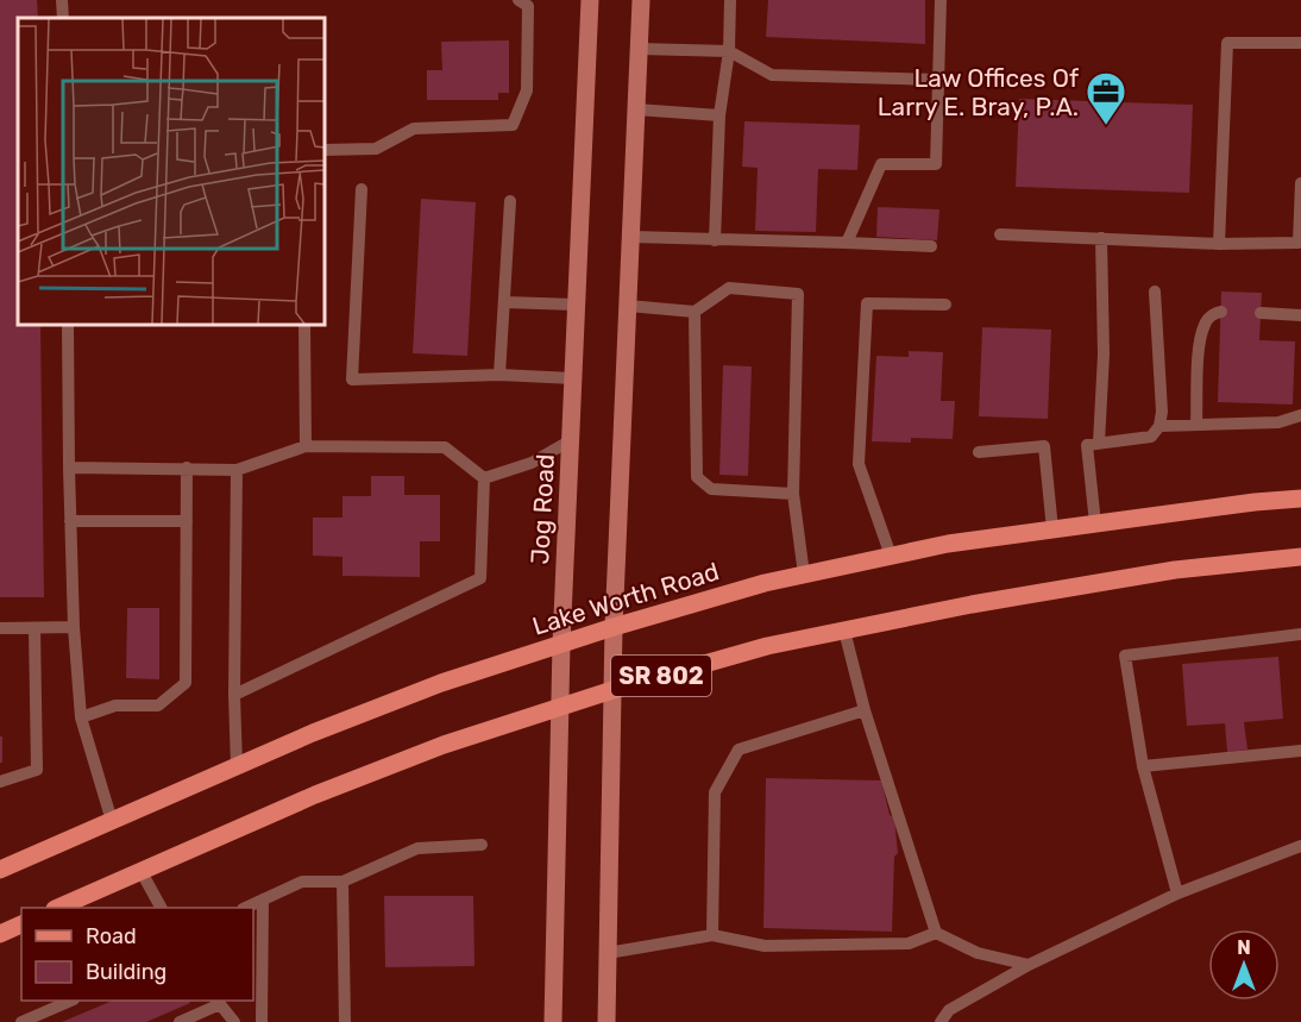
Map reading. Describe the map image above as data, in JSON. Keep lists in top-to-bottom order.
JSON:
{
  "streets": {
    "main road": ["Jog Road", "Lake Worth Road", "SR 802"]
  },
  "crossings": [
    ["Jog Road", "Lake Worth Road"],
    ["Jog Road", "SR 802"]
  ],
  "places": {
    "office": ["Law Offices Of Larry E. Bray, P.A."]
  },
  "legend": ["Road", "Building"],
  "north": "top"
}
